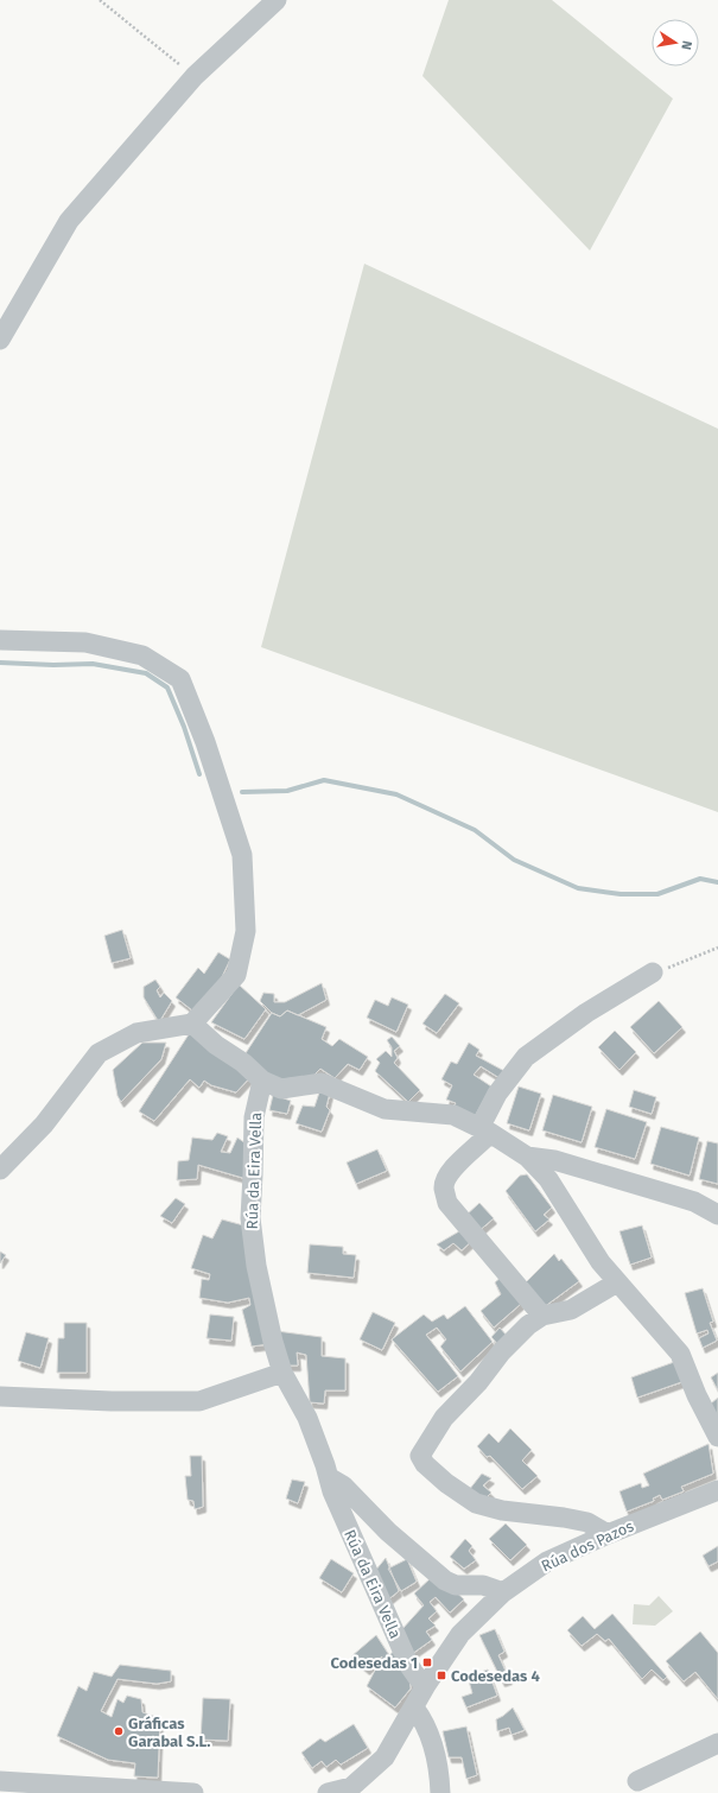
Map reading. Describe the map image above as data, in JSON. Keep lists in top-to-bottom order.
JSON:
{
  "streets": {
    "street": ["Rúa da Eira Vella", "Rúa dos Pazos"]
  },
  "crossings": [
    ["Rúa da Eira Vella", "Rúa dos Pazos"]
  ],
  "places": {
    "transit": ["Codesedas 1", "Codesedas 4"],
    "other": ["Gráficas Garabal S.L."]
  },
  "north": "right"
}
